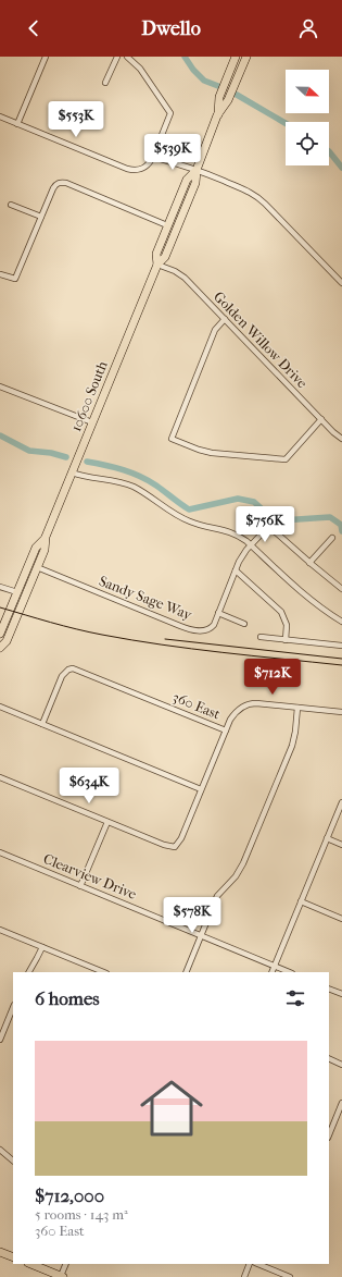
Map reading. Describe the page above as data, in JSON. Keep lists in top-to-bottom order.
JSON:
{
  "streets": {
    "main road": ["10600 South"],
    "street": [
      "Golden Willow Drive",
      "Sandy Sage Way",
      "360 East",
      "Clearview Drive"
    ]
  },
  "crossings": [
    ["Golden Willow Drive", "10600 South"],
    ["10600 South", "Sandy Sage Way"]
  ],
  "north": "right",
  "page": {
    "header": "Dwello",
    "price": [
      "$553K",
      "$539K",
      "$756K",
      "$712K",
      "$634K",
      "$578K"
    ],
    "heading": "6 homes",
    "list": [
      {
        "name": "$712,000",
        "note": "5 rooms · 143 m² · 360 East"
      }
    ]
  }
}
